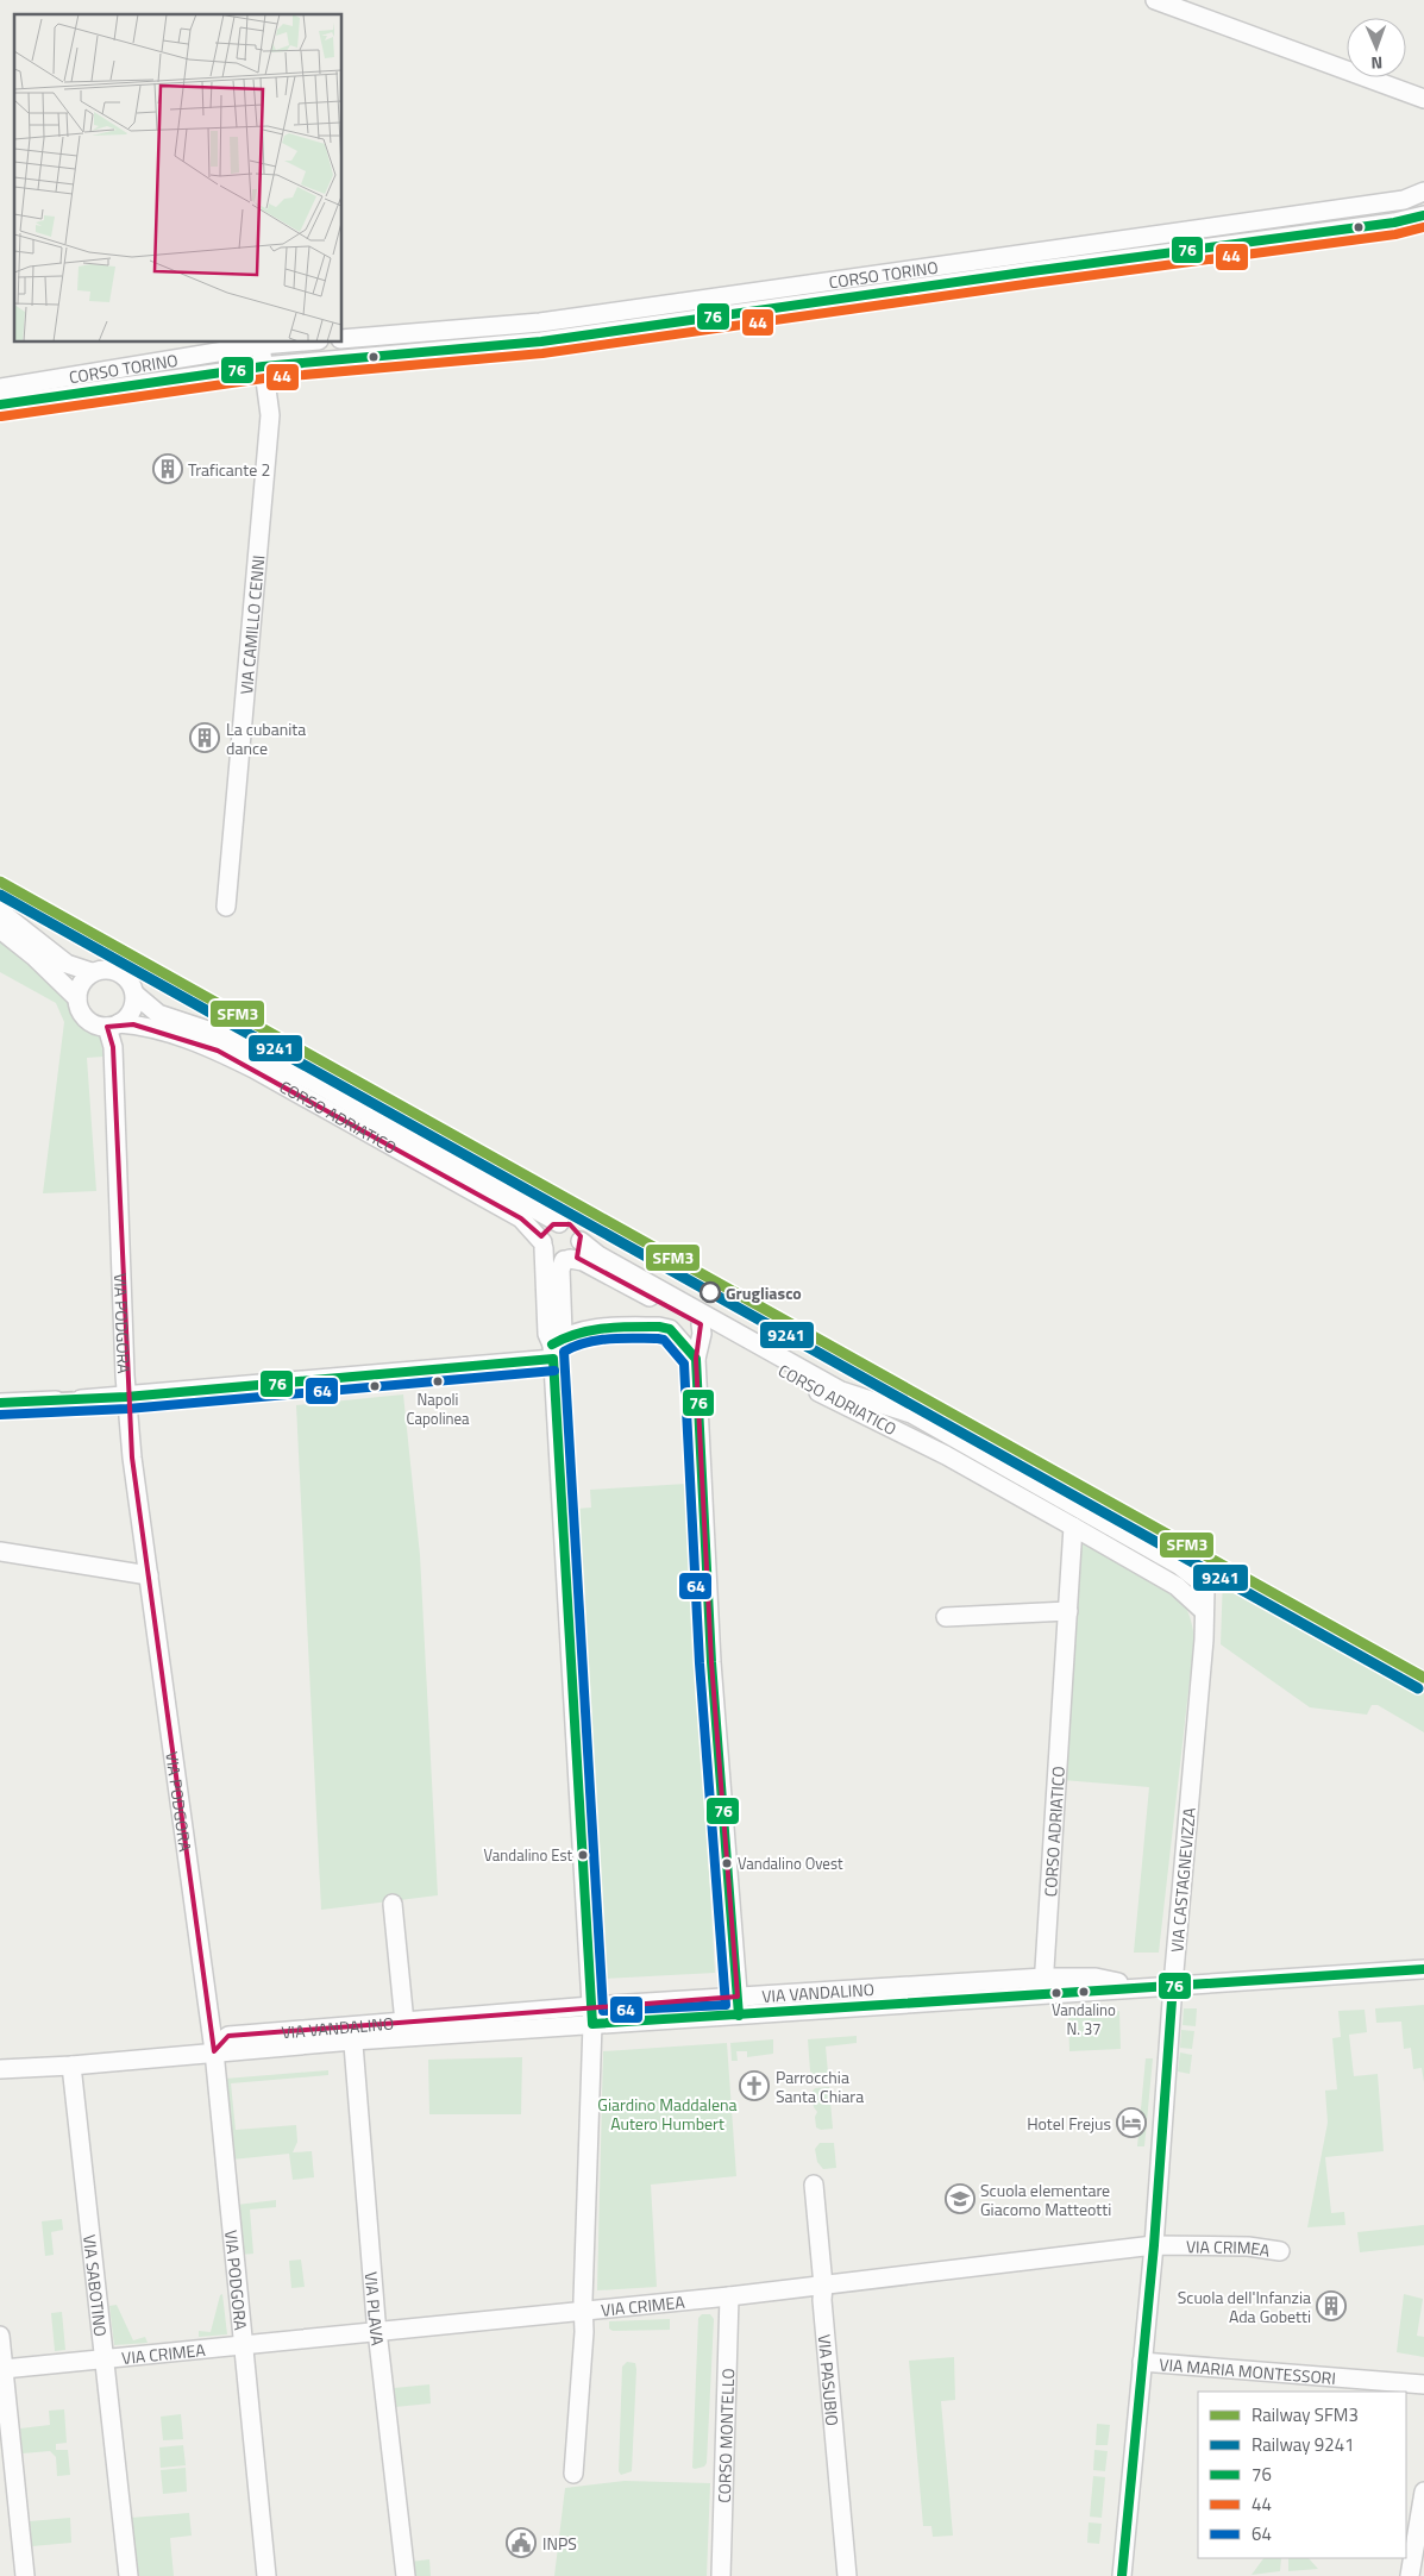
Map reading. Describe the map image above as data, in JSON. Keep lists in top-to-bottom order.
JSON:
{
  "streets": {
    "street": [
      "CORSO TORINO",
      "VIA CAMILLO CENNI",
      "CORSO ADRIATICO",
      "VIA PODGORA",
      "VIA CASTAGNEVIZZA",
      "VIA VANDALINO",
      "VIA CRIMEA",
      "VIA SABOTINO",
      "VIA PLAVA",
      "VIA MARIA MONTESSORI",
      "VIA PASUBIO",
      "CORSO MONTELLO"
    ]
  },
  "crossings": [
    ["CORSO TORINO", "VIA CAMILLO CENNI"],
    ["CORSO ADRIATICO", "VIA PODGORA"],
    ["CORSO ADRIATICO", "VIA CASTAGNEVIZZA"],
    ["CORSO ADRIATICO", "VIA VANDALINO"],
    ["VIA PODGORA", "VIA VANDALINO"],
    ["VIA PODGORA", "VIA CRIMEA"],
    ["VIA CASTAGNEVIZZA", "VIA VANDALINO"],
    ["VIA CASTAGNEVIZZA", "VIA CRIMEA"],
    ["VIA CASTAGNEVIZZA", "VIA MARIA MONTESSORI"],
    ["VIA VANDALINO", "VIA SABOTINO"],
    ["VIA VANDALINO", "VIA PLAVA"],
    ["VIA CRIMEA", "VIA SABOTINO"],
    ["VIA CRIMEA", "VIA PLAVA"],
    ["VIA CRIMEA", "VIA PASUBIO"],
    ["VIA CRIMEA", "CORSO MONTELLO"]
  ],
  "parks": ["Giardino Maddalena Autero Humbert"],
  "places": {
    "building": ["Traficante 2", "La cubanita dance", "Scuola dell'Infanzia Ada Gobetti"],
    "other": [
      "Grugliasco",
      "Napoli Capolinea",
      "Vandalino Est",
      "Vandalino Ovest",
      "Vandalino N. 37"
    ],
    "church": ["Parrocchia Santa Chiara"],
    "hotel": ["Hotel Frejus"],
    "school or university": ["Scuola elementare Giacomo Matteotti"],
    "public building": ["INPS"]
  },
  "lines": [
    "transit line 76",
    "transit line 44",
    "rail line SFM3",
    "rail line 9241",
    "transit line 64"
  ],
  "legend": [
    "Railway SFM3",
    "Railway 9241",
    "76",
    "44",
    "64"
  ],
  "north": "bottom"
}
